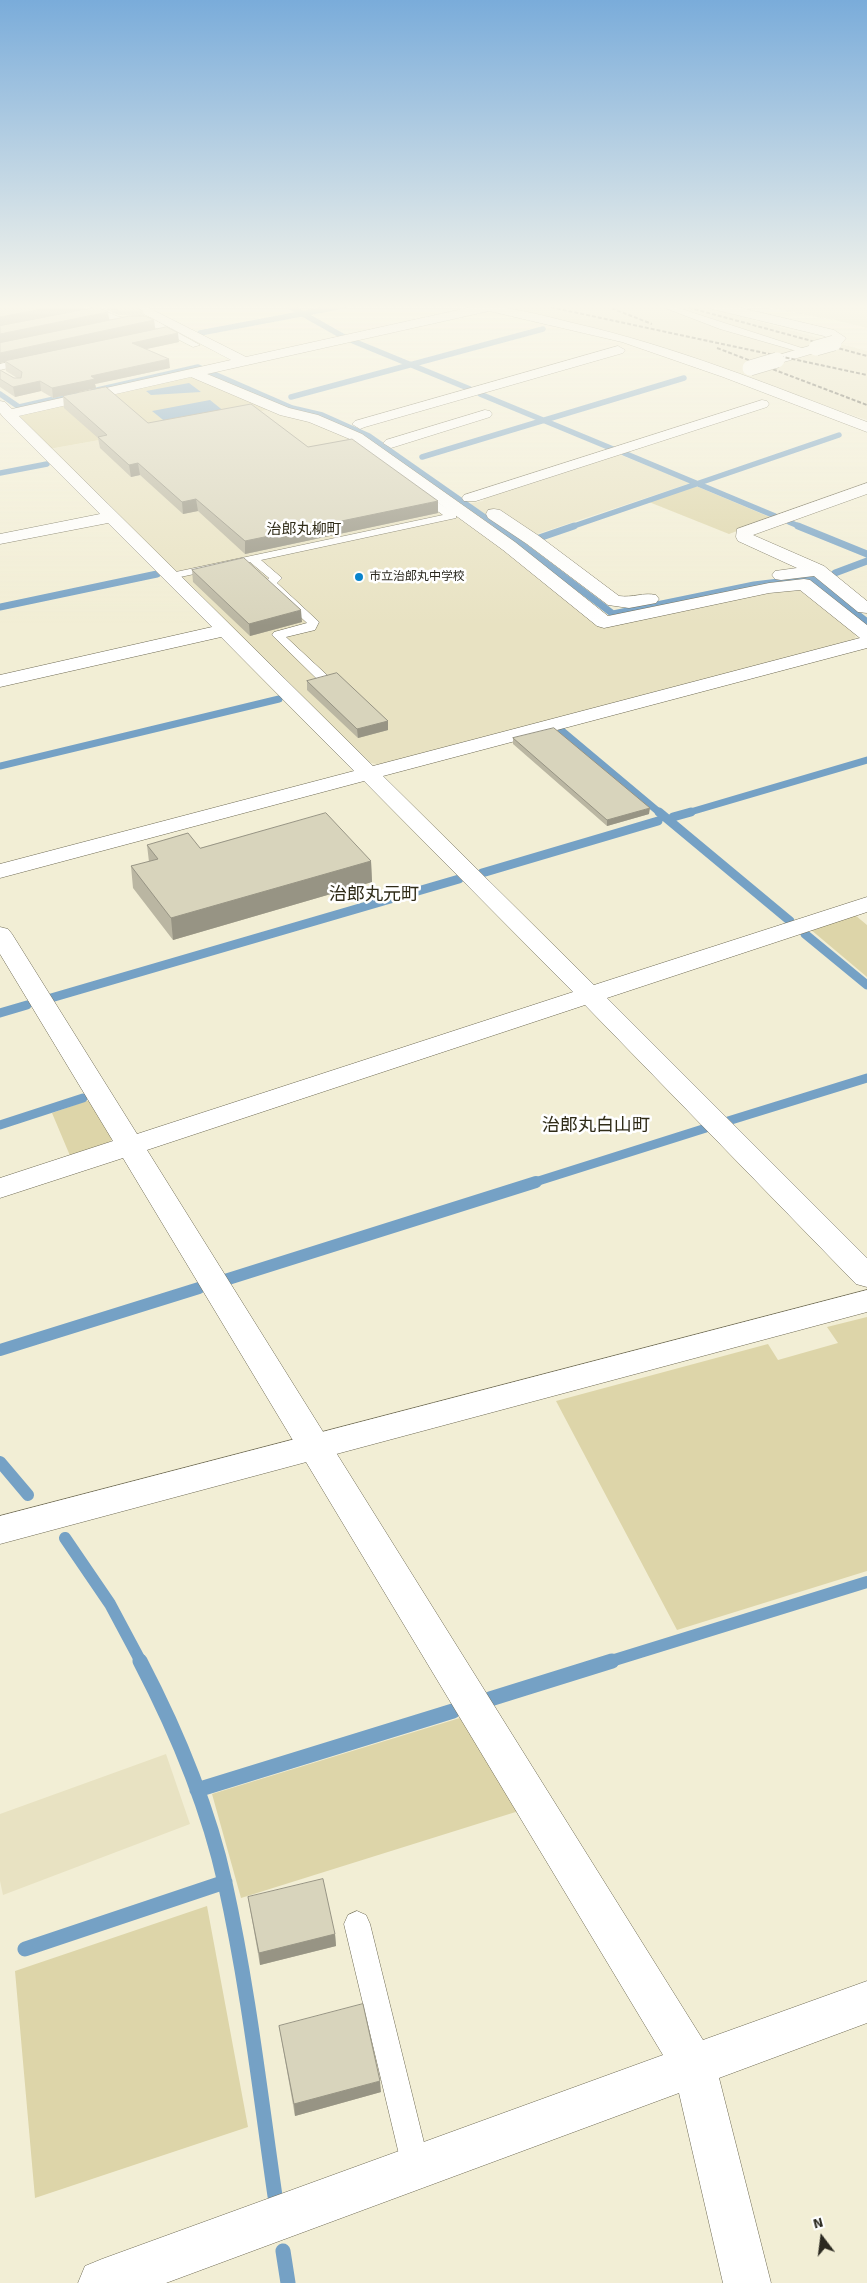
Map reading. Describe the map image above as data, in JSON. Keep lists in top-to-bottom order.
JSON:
{
  "districts": ["治郎丸柳町", "治郎丸元町", "治郎丸白山町"],
  "places": ["市立治郎丸中学校"],
  "north": "top"
}
